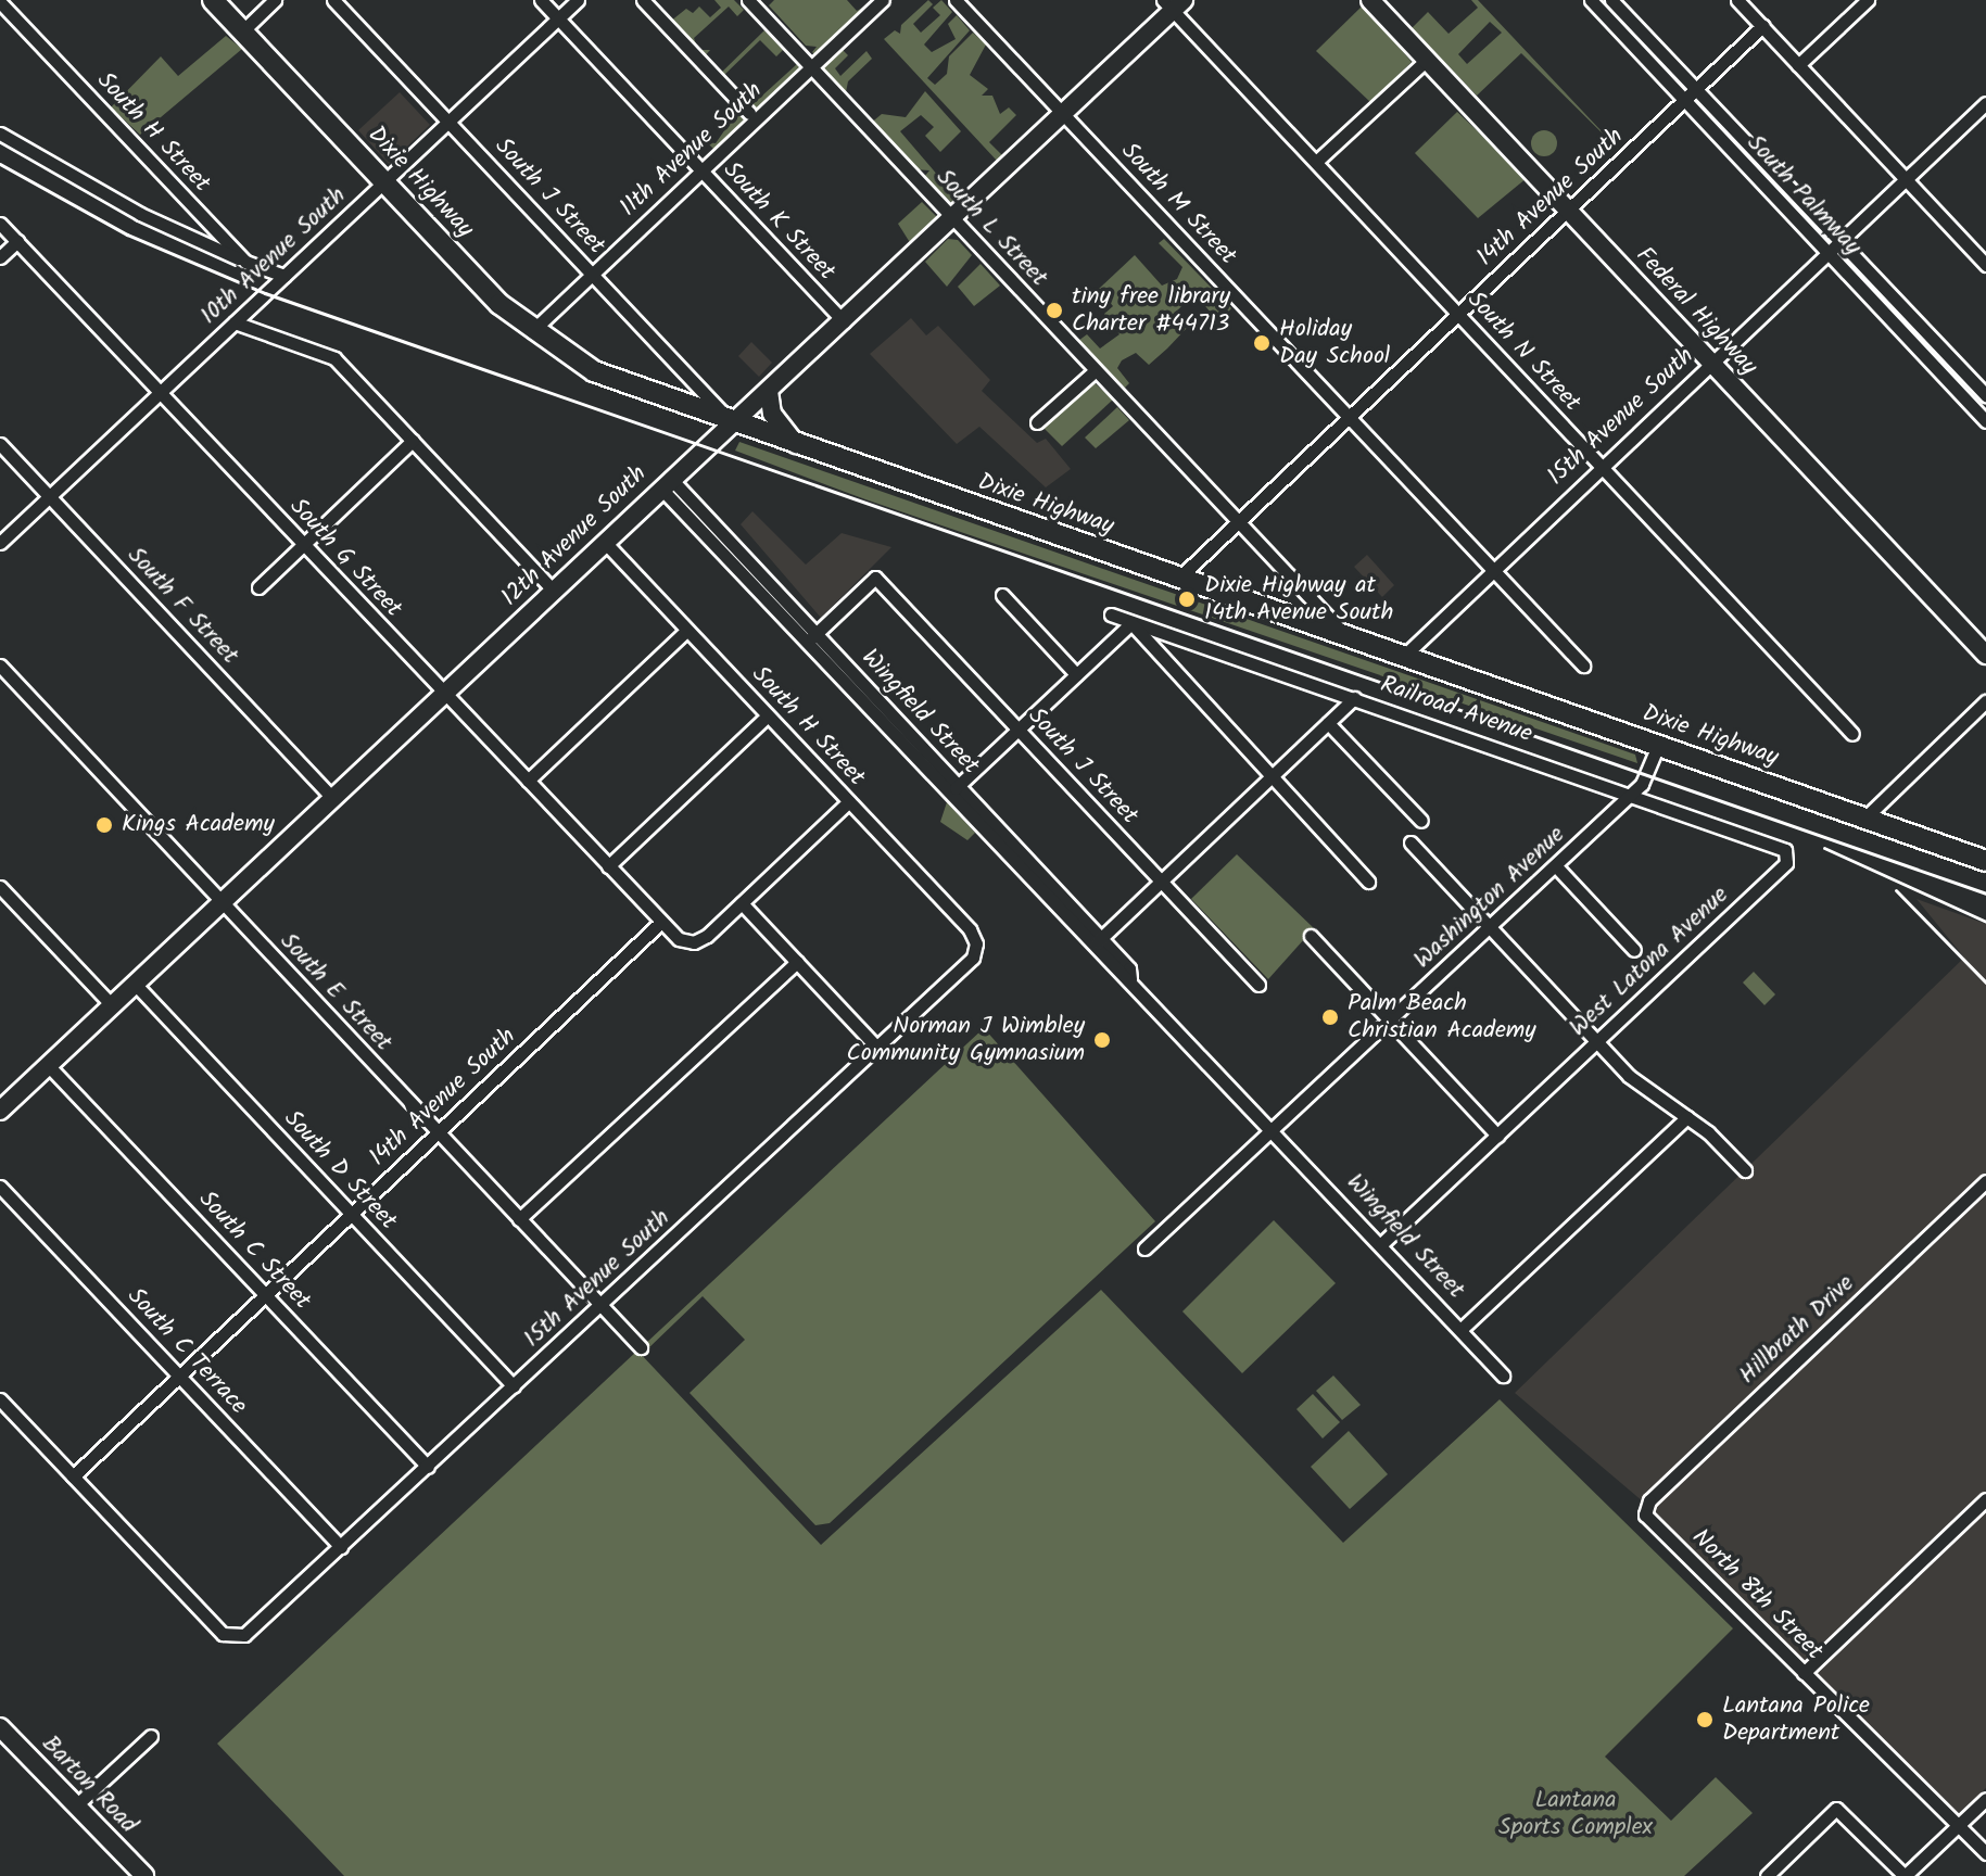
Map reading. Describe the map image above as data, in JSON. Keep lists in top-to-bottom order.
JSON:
{
  "streets": {
    "main road": ["Dixie Highway"],
    "street": [
      "South H Street",
      "11th Avenue South",
      "South Palmway",
      "South J Street",
      "14th Avenue South",
      "South M Street",
      "South K Street",
      "South L Street",
      "10th Avenue South",
      "Federal Highway",
      "South N Street",
      "15th Avenue South",
      "12th Avenue South",
      "South G Street",
      "South F Street",
      "Railroad Avenue",
      "Wingfield Street",
      "Washington Avenue",
      "West Latona Avenue",
      "South E Street",
      "South D Street",
      "South C Street",
      "Hillbrath Drive",
      "South C Terrace",
      "North 8th Street",
      "Barton Road"
    ]
  },
  "crossings": [
    ["South H Street", "10th Avenue South"],
    ["South H Street", "15th Avenue South"],
    ["South H Street", "12th Avenue South"],
    ["11th Avenue South", "Dixie Highway"],
    ["11th Avenue South", "South J Street"],
    ["11th Avenue South", "South K Street"],
    ["11th Avenue South", "South L Street"],
    ["Dixie Highway", "South J Street"],
    ["Dixie Highway", "14th Avenue South"],
    ["Dixie Highway", "South L Street"],
    ["Dixie Highway", "10th Avenue South"],
    ["Dixie Highway", "15th Avenue South"],
    ["Dixie Highway", "12th Avenue South"],
    ["Dixie Highway", "Washington Avenue"],
    ["South Palmway", "14th Avenue South"],
    ["South Palmway", "15th Avenue South"],
    ["South J Street", "10th Avenue South"],
    ["South J Street", "12th Avenue South"],
    ["South J Street", "Wingfield Street"],
    ["14th Avenue South", "South M Street"],
    ["14th Avenue South", "South L Street"],
    ["14th Avenue South", "Federal Highway"],
    ["14th Avenue South", "South N Street"],
    ["14th Avenue South", "15th Avenue South"],
    ["14th Avenue South", "South G Street"],
    ["14th Avenue South", "South E Street"],
    ["14th Avenue South", "South D Street"],
    ["14th Avenue South", "South C Street"],
    ["14th Avenue South", "South C Terrace"],
    ["South M Street", "15th Avenue South"],
    ["South M Street", "12th Avenue South"],
    ["South K Street", "10th Avenue South"],
    ["South K Street", "12th Avenue South"],
    ["South L Street", "12th Avenue South"],
    ["10th Avenue South", "South G Street"],
    ["10th Avenue South", "South F Street"],
    ["Federal Highway", "15th Avenue South"],
    ["South N Street", "15th Avenue South"],
    ["South N Street", "12th Avenue South"],
    ["15th Avenue South", "South E Street"],
    ["15th Avenue South", "South D Street"],
    ["15th Avenue South", "South C Street"],
    ["15th Avenue South", "South C Terrace"],
    ["12th Avenue South", "South G Street"],
    ["12th Avenue South", "South F Street"],
    ["12th Avenue South", "Wingfield Street"],
    ["12th Avenue South", "South E Street"],
    ["12th Avenue South", "South D Street"],
    ["12th Avenue South", "South C Street"],
    ["Railroad Avenue", "Washington Avenue"],
    ["Railroad Avenue", "West Latona Avenue"],
    ["Wingfield Street", "Washington Avenue"],
    ["Wingfield Street", "West Latona Avenue"],
    ["Hillbrath Drive", "North 8th Street"]
  ],
  "parks": ["Lantana Sports Complex"],
  "places": [
    "tiny free library Charter #44713",
    "Holiday Day School",
    "Dixie Highway at 14th Avenue South",
    "Kings Academy",
    "Palm Beach Christian Academy",
    "Norman J Wimbley Community Gymnasium",
    "Lantana Police Department"
  ]
}
